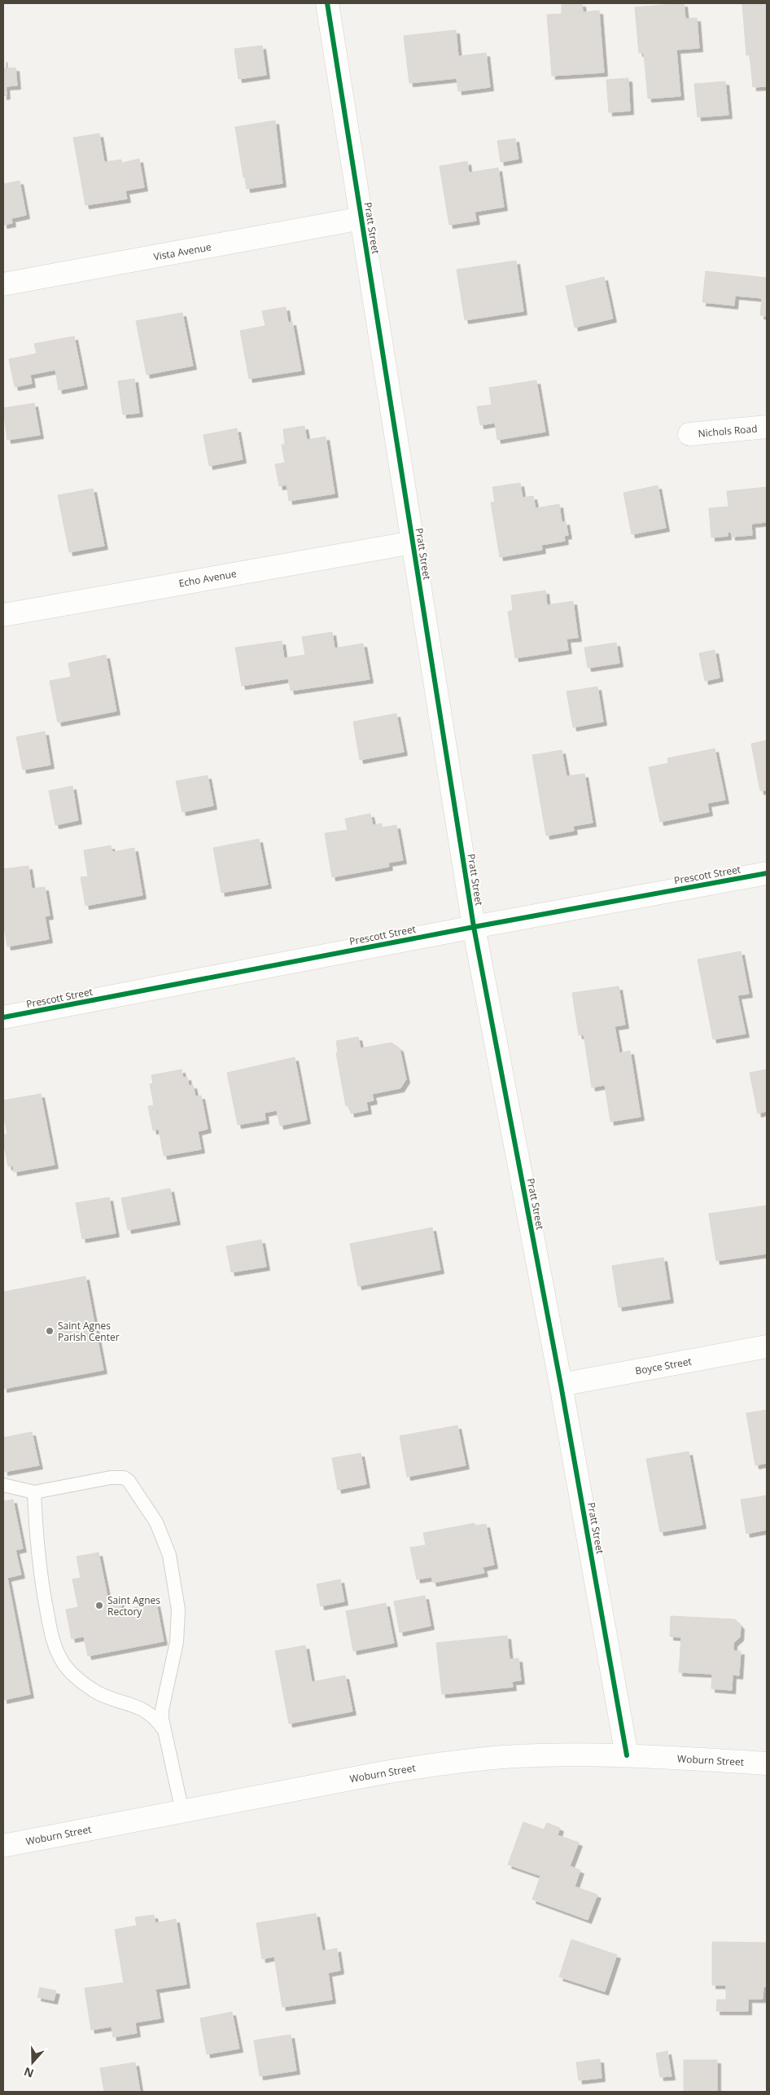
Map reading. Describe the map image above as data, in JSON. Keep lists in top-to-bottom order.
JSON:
{
  "streets": {
    "street": [
      "Pratt Street",
      "Vista Avenue",
      "Nichols Road",
      "Echo Avenue",
      "Prescott Street",
      "Boyce Street",
      "Woburn Street"
    ]
  },
  "crossings": [
    ["Pratt Street", "Vista Avenue"],
    ["Pratt Street", "Echo Avenue"],
    ["Pratt Street", "Prescott Street"],
    ["Pratt Street", "Boyce Street"],
    ["Pratt Street", "Woburn Street"]
  ],
  "places": ["Saint Agnes Parish Center", "Saint Agnes Rectory"],
  "north": "bottom"
}
